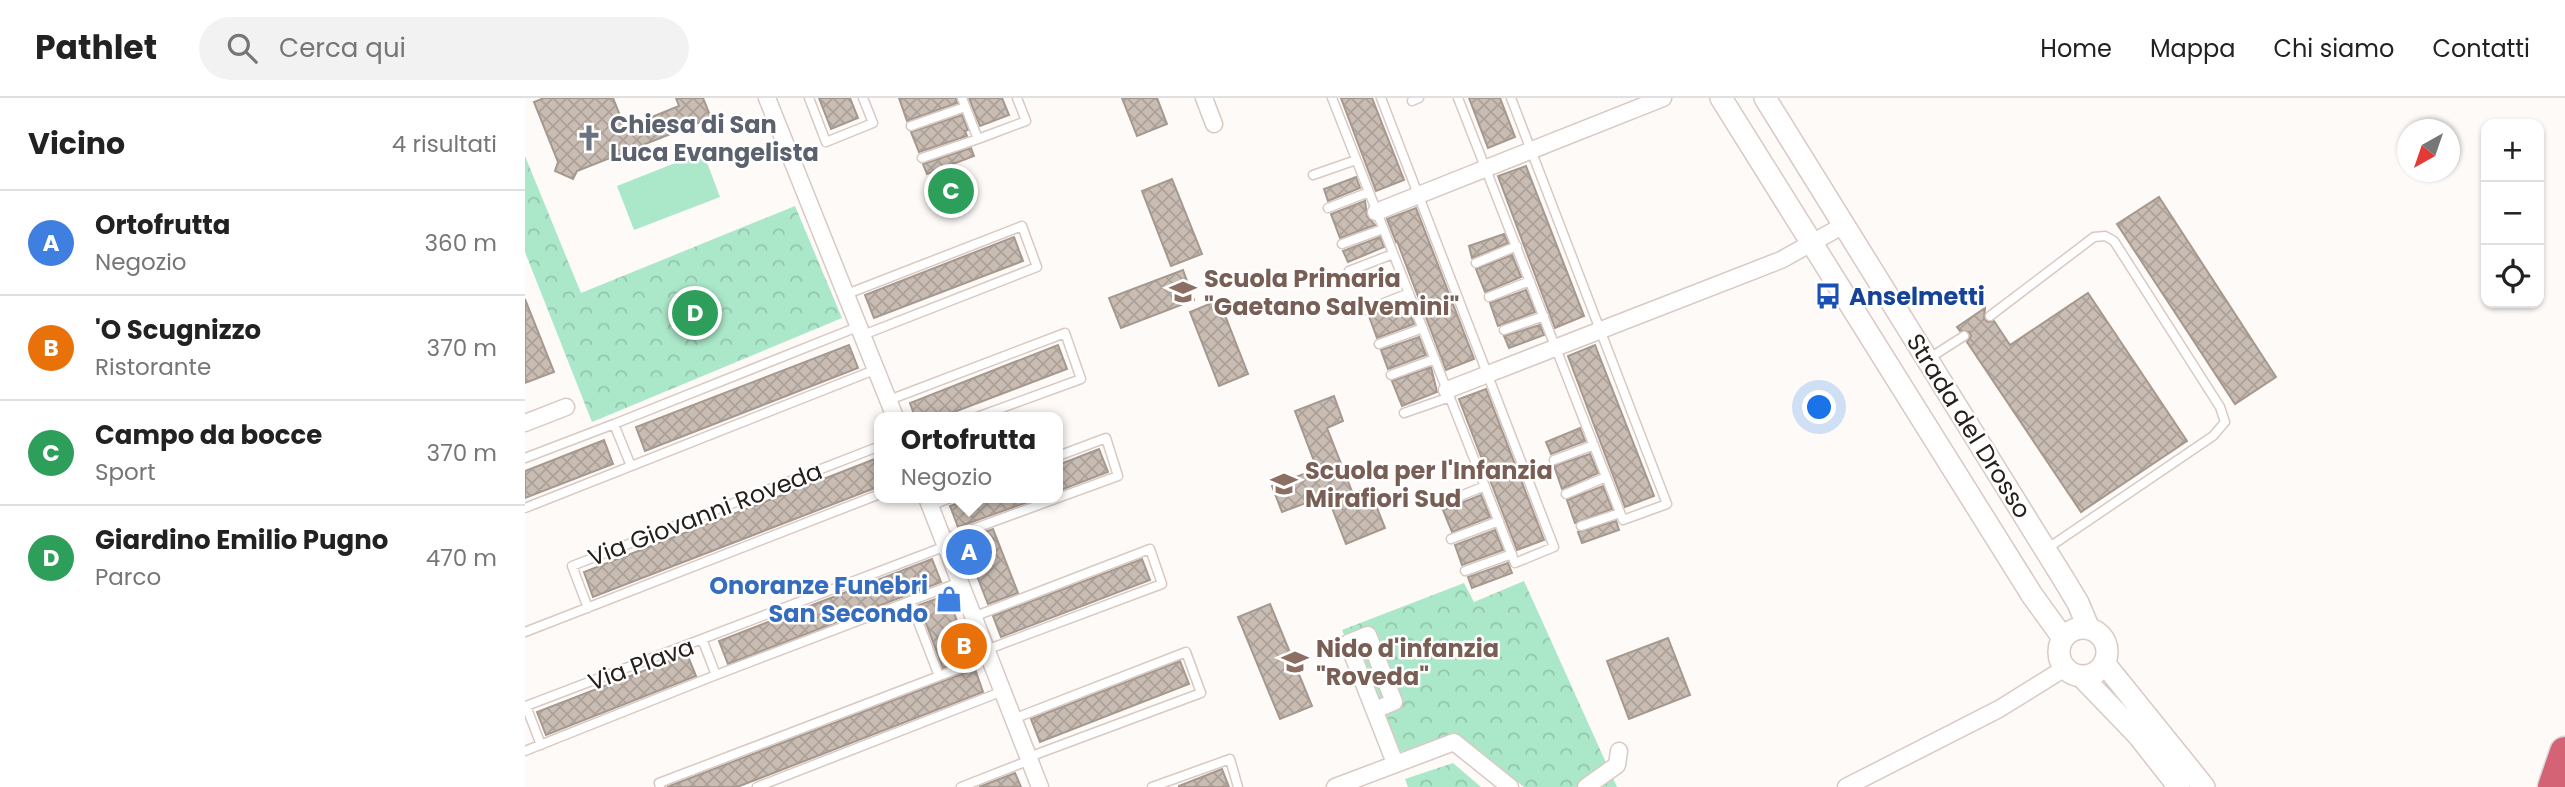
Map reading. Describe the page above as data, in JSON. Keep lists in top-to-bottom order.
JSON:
{
  "streets": {
    "street": ["Strada del Drosso"],
    "lane": ["Via Giovanni Roveda", "Via Plava"]
  },
  "places": {
    "church": ["Chiesa di San Luca Evangelista"],
    "school or university": ["Scuola Primaria \"Gaetano Salvemini\"", "Scuola per l'Infanzia Mirafiori Sud", "Nido d'infanzia \"Roveda\""],
    "bus stop": ["Anselmetti"],
    "shop": ["Onoranze Funebri San Secondo"]
  },
  "north": "bottom left",
  "page": {
    "header": "Pathlet",
    "search": "Cerca qui",
    "nav": [
      "Home",
      "Mappa",
      "Chi siamo",
      "Contatti"
    ],
    "heading": ["Vicino", "4 risultati"],
    "map_buttons": ["+", "−"],
    "pins": [
      "C",
      "D",
      "A",
      "B"
    ],
    "list": [
      {
        "mark": "A",
        "name": "Ortofrutta",
        "note": "Negozio",
        "value": "360 m"
      },
      {
        "mark": "B",
        "name": "'O Scugnizzo",
        "note": "Ristorante",
        "value": "370 m"
      },
      {
        "mark": "C",
        "name": "Campo da bocce",
        "note": "Sport",
        "value": "370 m"
      },
      {
        "mark": "D",
        "name": "Giardino Emilio Pugno",
        "note": "Parco",
        "value": "470 m"
      }
    ],
    "popup": ["Ortofrutta", "Negozio"]
  }
}
